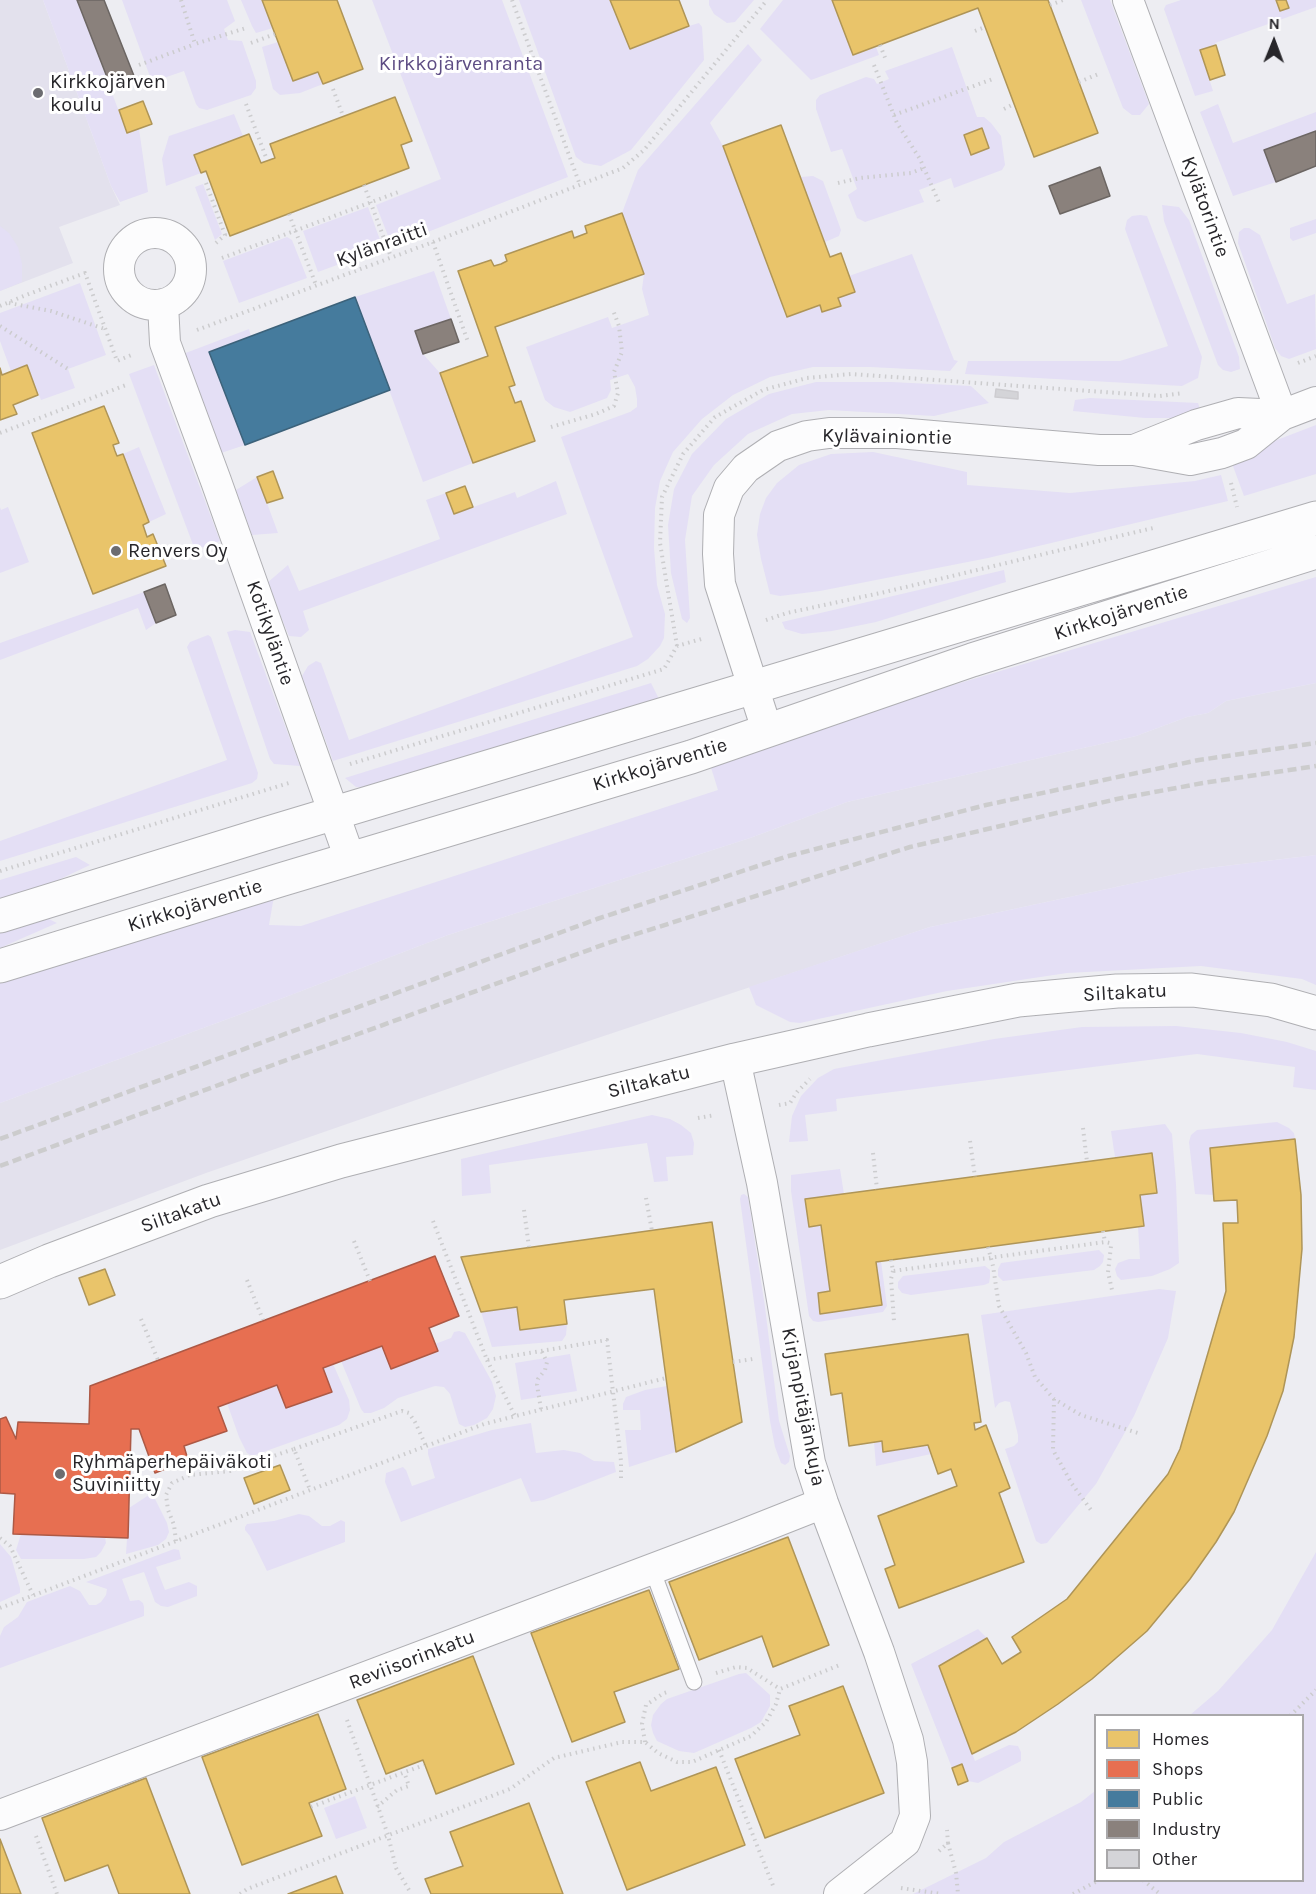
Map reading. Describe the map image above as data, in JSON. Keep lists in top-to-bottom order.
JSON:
{
  "streets": {
    "main road": ["Kirkkojärventie", "Siltakatu"],
    "street": [
      "Kylätorintie",
      "Kylävainiontie",
      "Kotikyläntie",
      "Kirjanpitäjänkuja",
      "Reviisorinkatu"
    ],
    "path": ["Kylänraitti"]
  },
  "crossings": [
    ["Kylätorintie", "Kylävainiontie"],
    ["Kylänraitti", "Kotikyläntie"],
    ["Kylävainiontie", "Kirkkojärventie"],
    ["Kirkkojärventie", "Kotikyläntie"],
    ["Siltakatu", "Kirjanpitäjänkuja"],
    ["Kirjanpitäjänkuja", "Reviisorinkatu"]
  ],
  "parks": ["Kirkkojärvenranta"],
  "places": ["Kirkkojärven koulu", "Renvers Oy", "Ryhmäperhepäiväkoti Suviniitty"],
  "legend": [
    "Homes",
    "Shops",
    "Public",
    "Industry",
    "Other"
  ],
  "north": "top"
}
